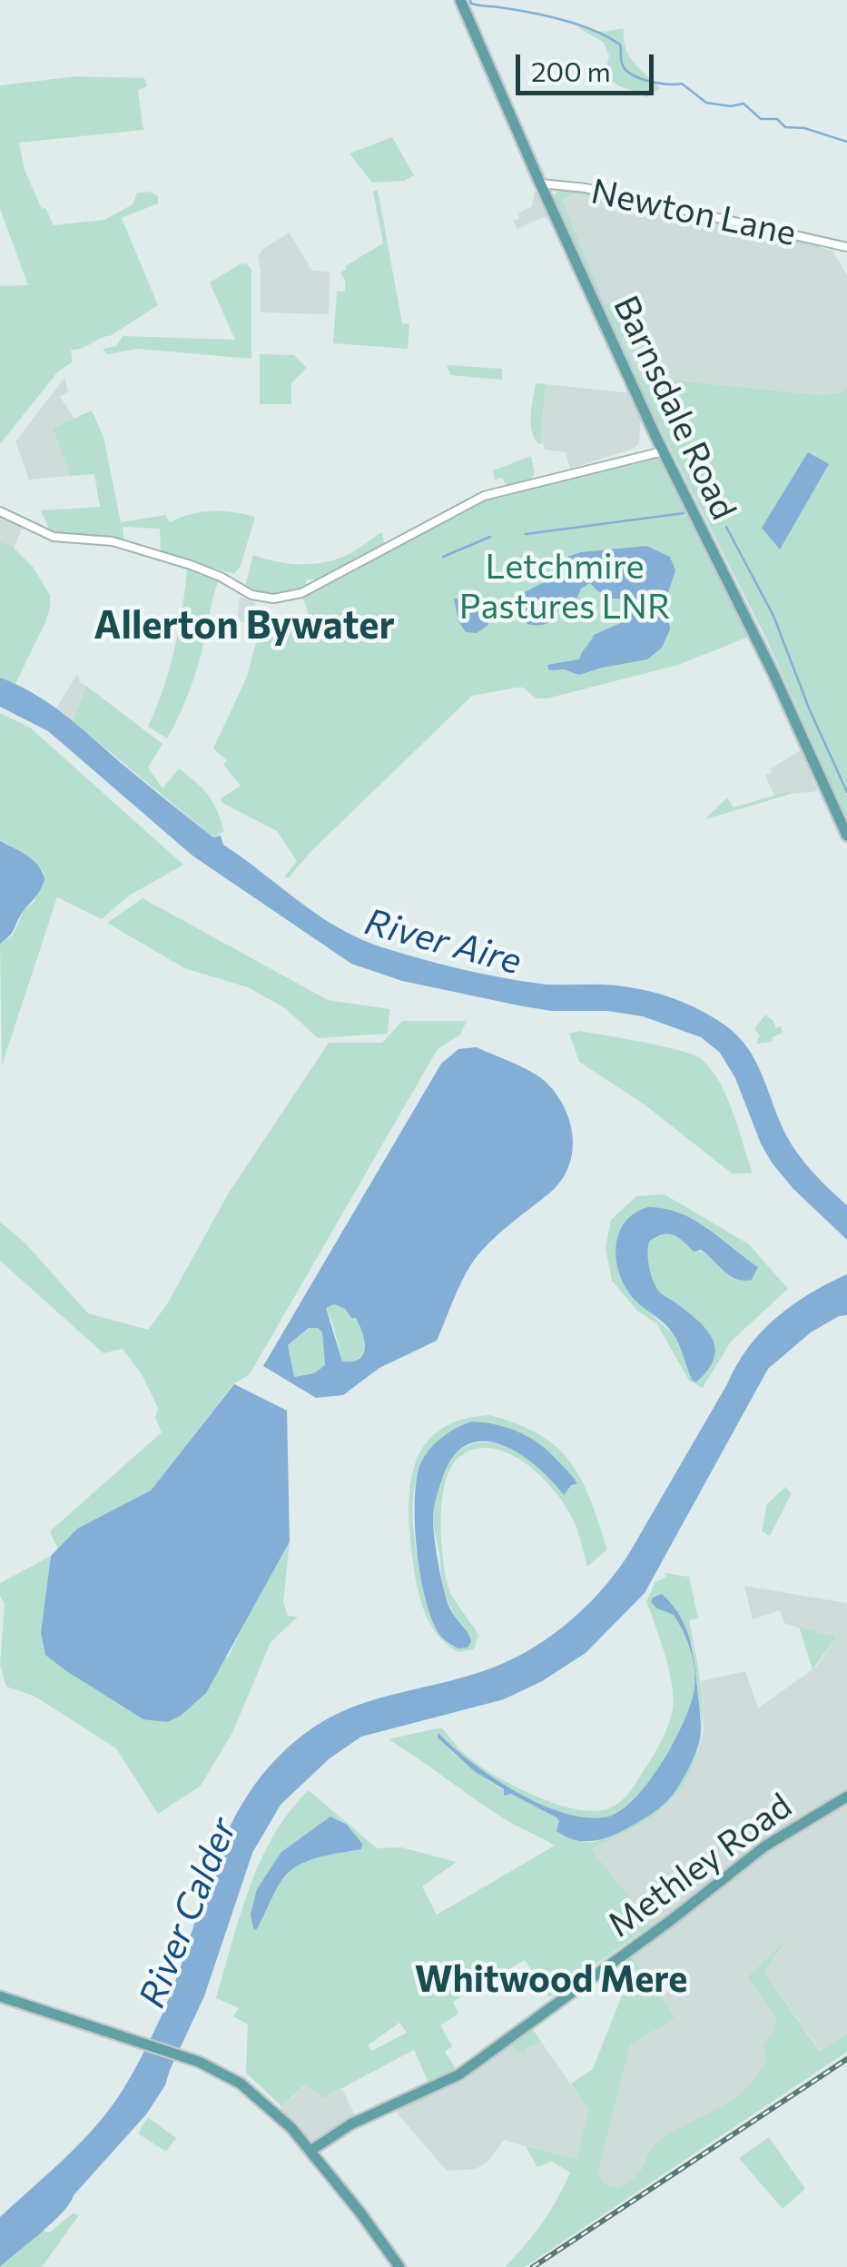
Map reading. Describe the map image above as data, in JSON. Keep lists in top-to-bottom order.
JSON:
{
  "streets": {
    "main road": ["Barnsdale Road", "Methley Road"],
    "street": ["Newton Lane"]
  },
  "crossings": [
    ["Newton Lane", "Barnsdale Road"]
  ],
  "districts": ["Allerton Bywater", "Whitwood Mere"],
  "water": ["River Aire", "River Calder"],
  "parks": ["Letchmire Pastures LNR"],
  "scale_bar": "200 m"
}
